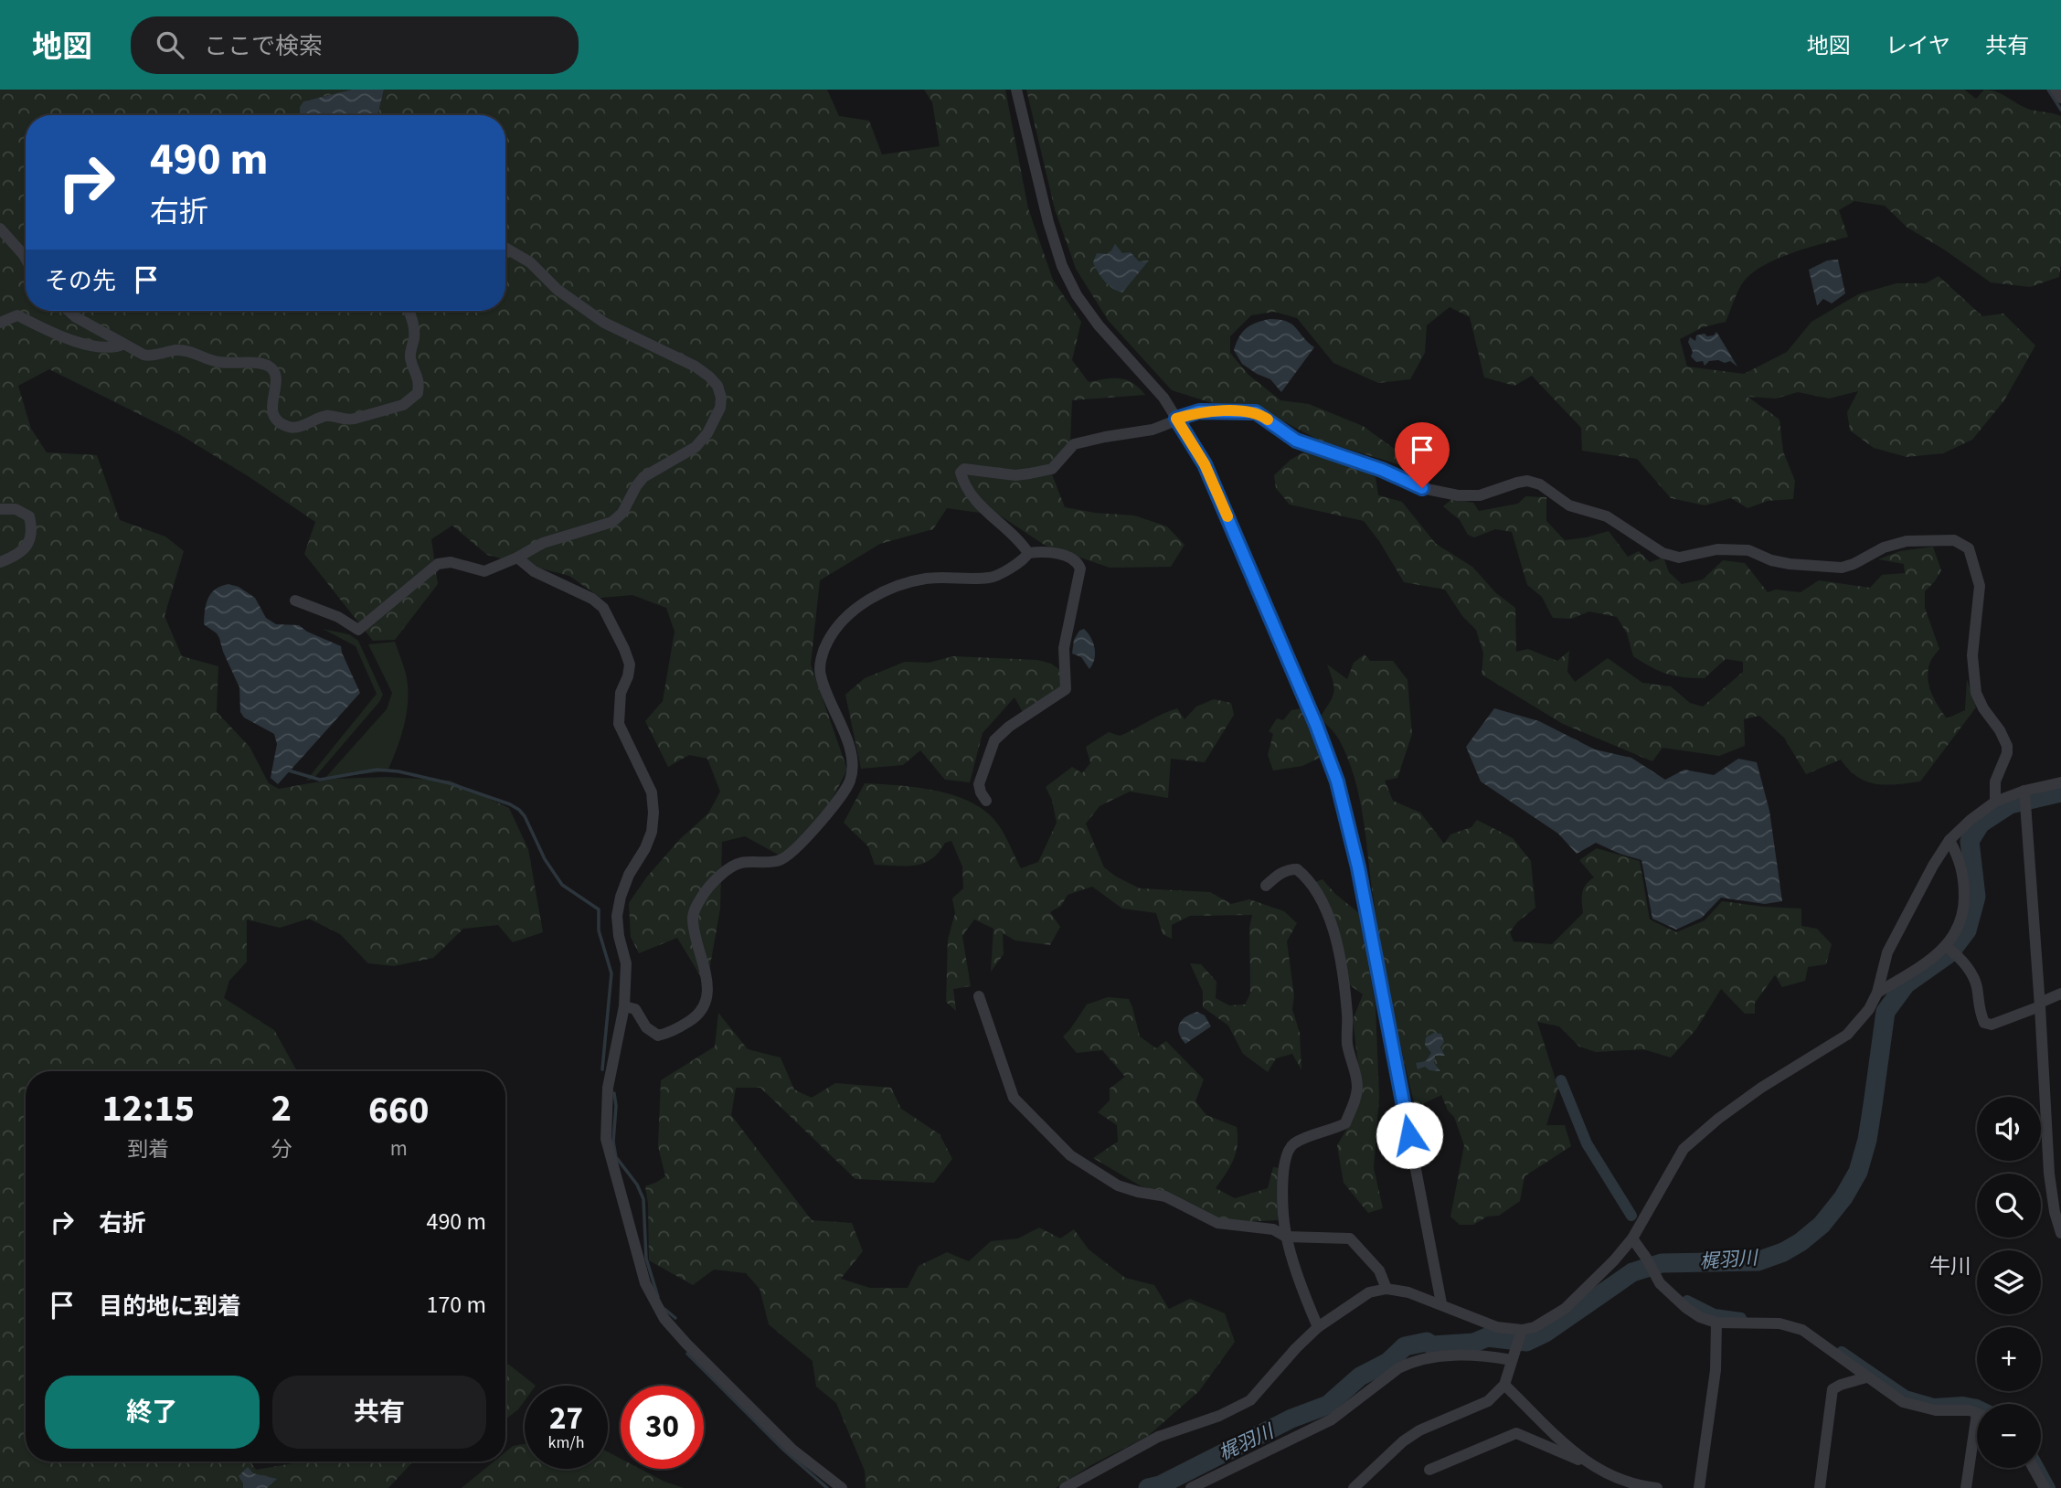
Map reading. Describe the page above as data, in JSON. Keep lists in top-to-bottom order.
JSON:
{
  "districts": ["牛川"],
  "water": ["梶羽川"],
  "page": {
    "header": "地図",
    "search": "ここで検索",
    "nav": ["地図", "レイヤ", "共有"],
    "turn": ["490 m", "右折"],
    "then": "その先",
    "eta": [
      "12:15",
      "到着",
      "2",
      "分",
      "660",
      "m"
    ],
    "map_buttons": ["+", "−"],
    "list": [
      {
        "name": "右折",
        "value": "490 m"
      },
      {
        "name": "目的地に到着",
        "value": "170 m"
      }
    ],
    "buttons": ["終了", "共有"],
    "speed": "27 km/h",
    "limit": "30"
  }
}
